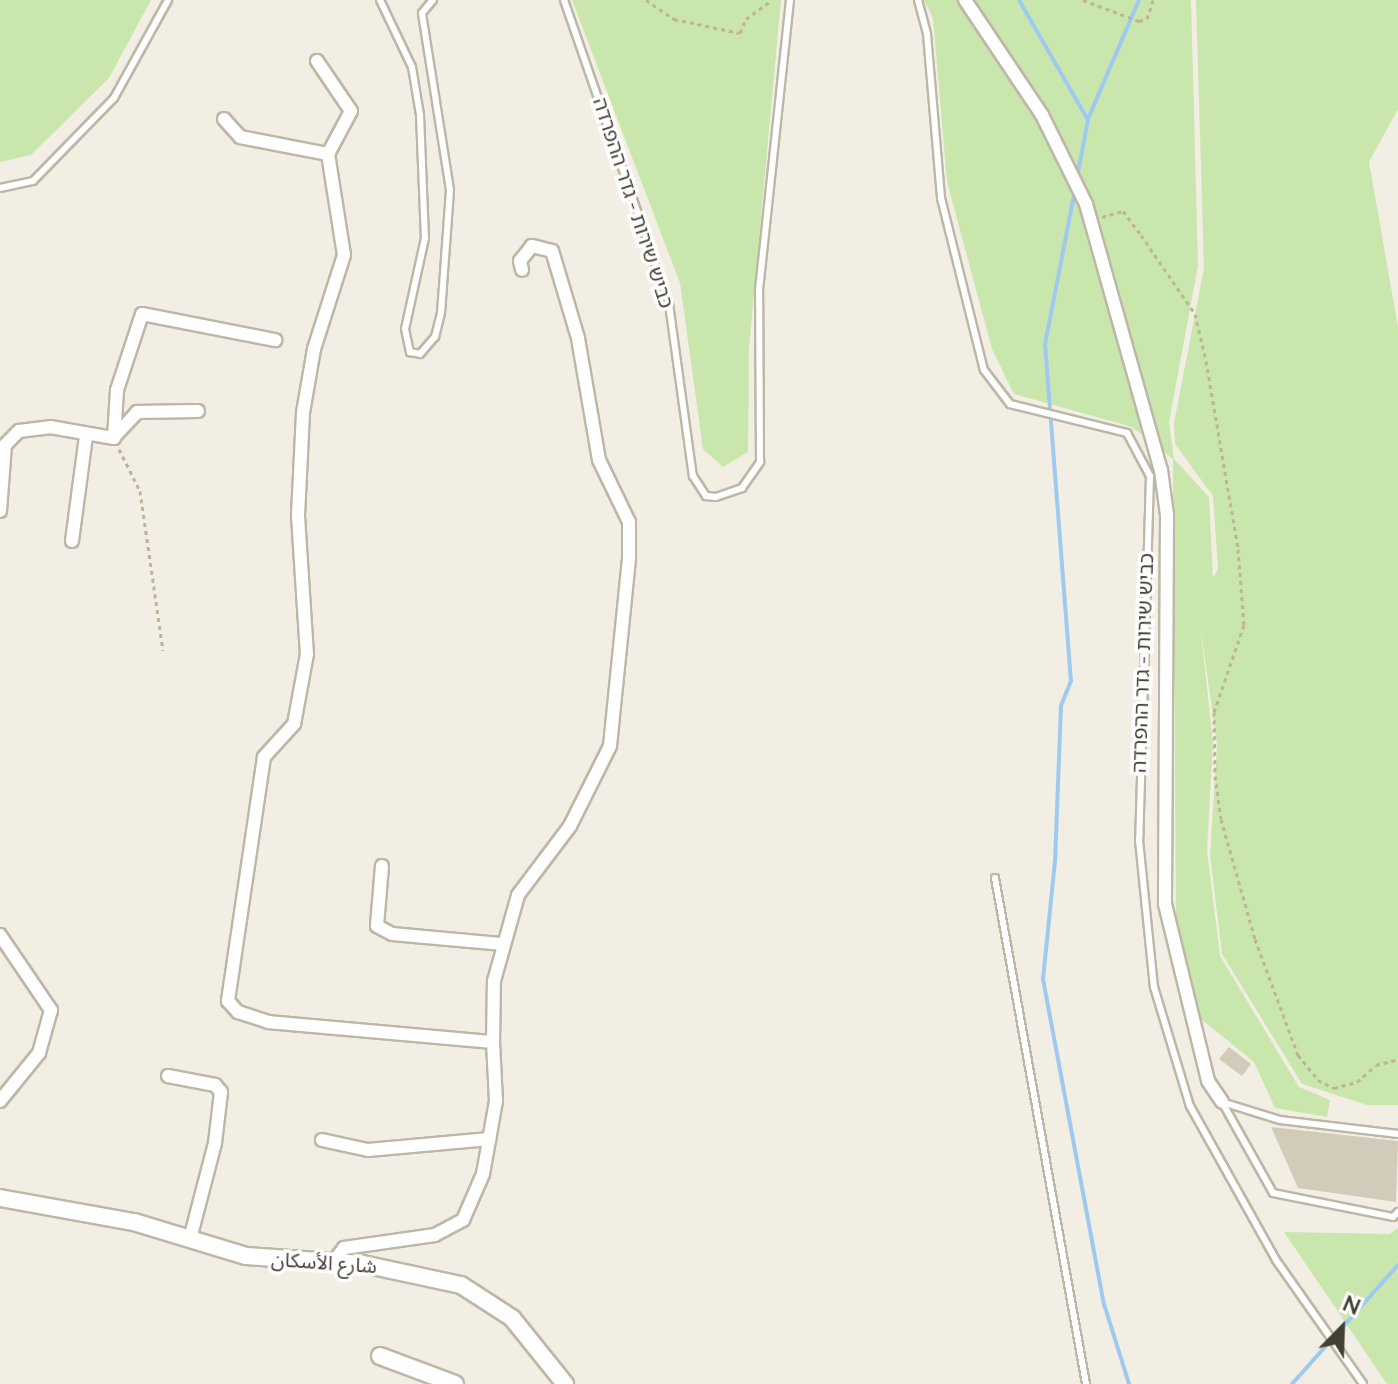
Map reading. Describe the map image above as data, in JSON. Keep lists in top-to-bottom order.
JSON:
{
  "streets": {
    "street": ["شارع الأسكان"],
    "lane": ["כביש שירות - גדר ההפרדה"]
  },
  "north": "top right"
}
